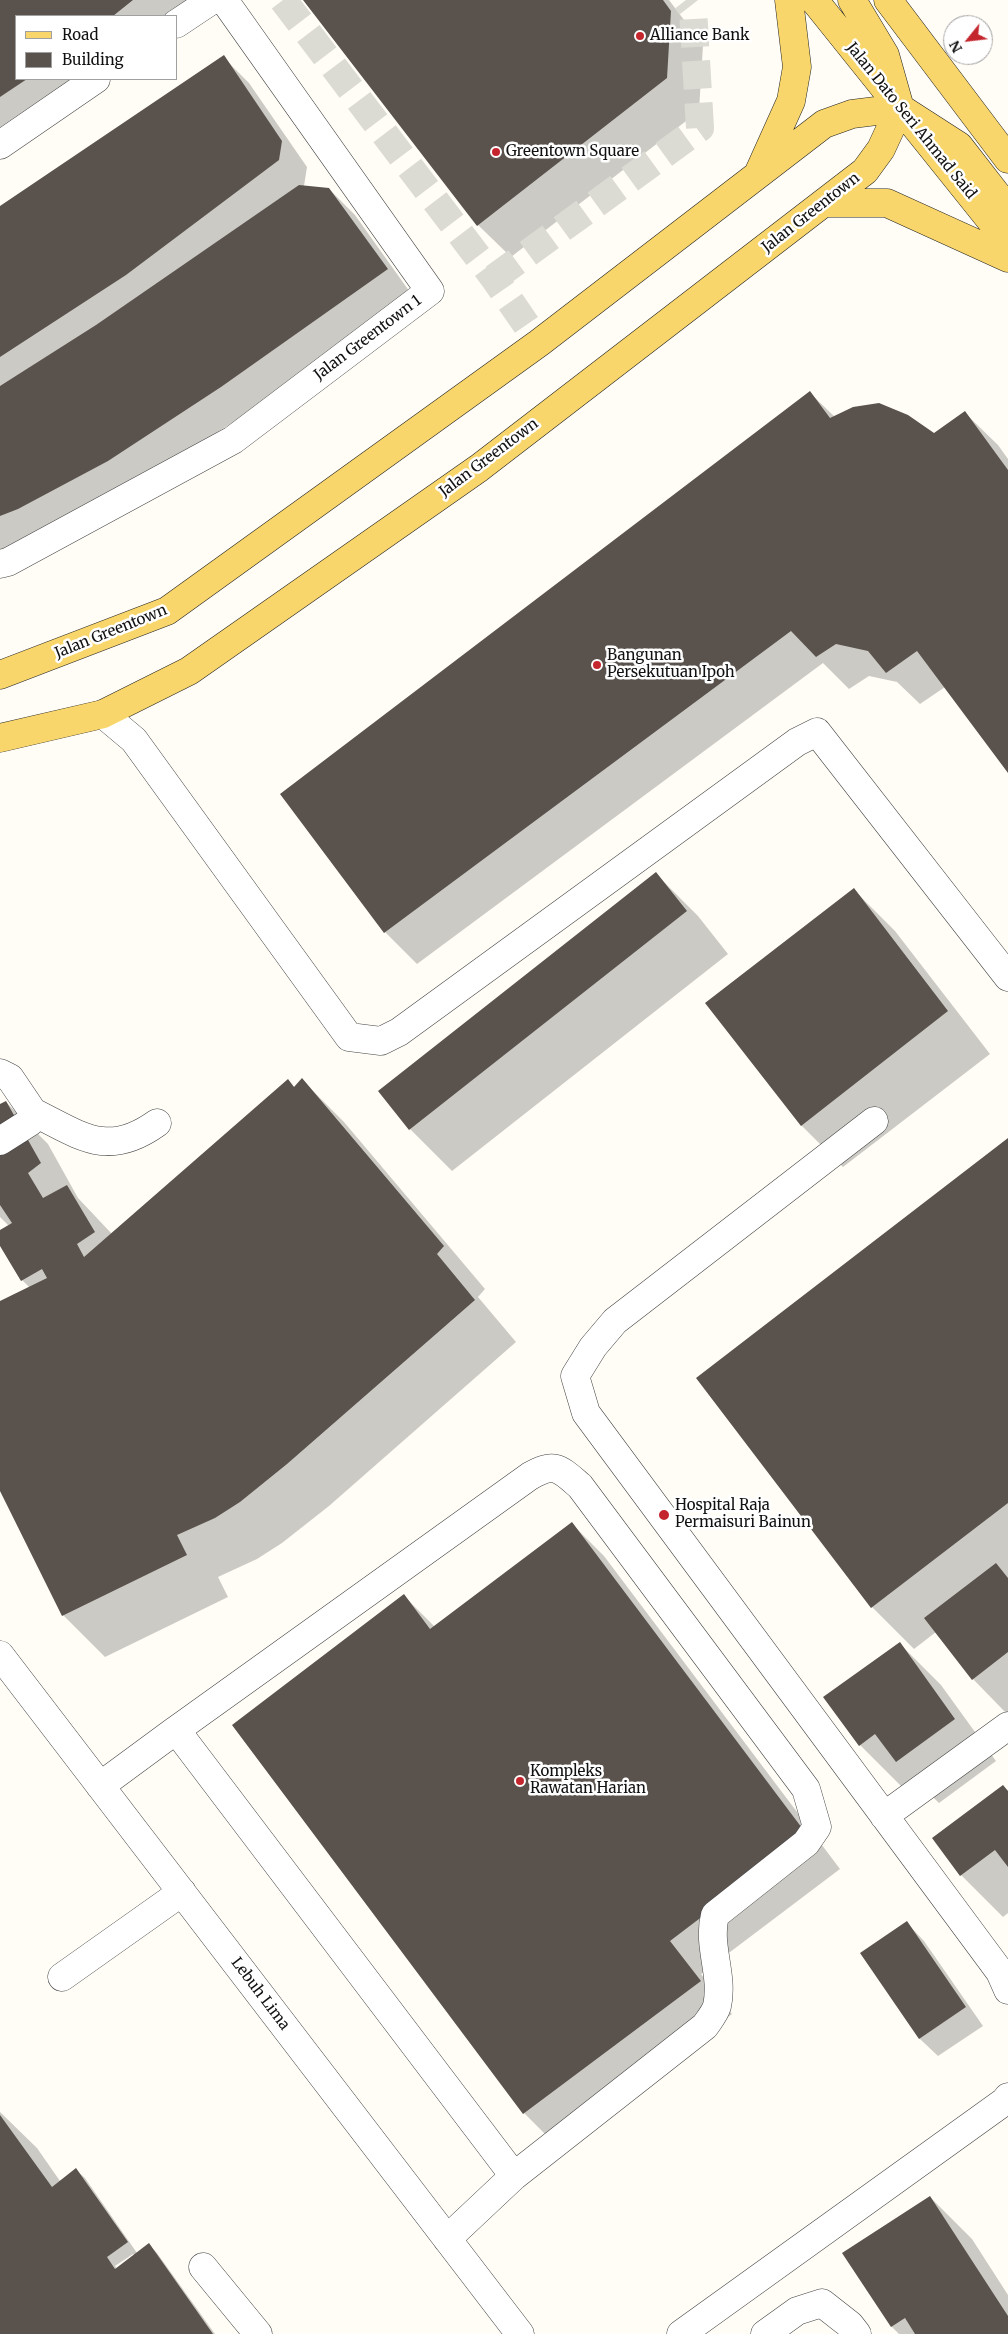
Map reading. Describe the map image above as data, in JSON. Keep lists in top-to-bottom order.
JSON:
{
  "streets": {
    "main road": ["Jalan Dato Seri Ahmad Said", "Jalan Greentown"],
    "street": ["Jalan Greentown 1", "Lebuh Lima"]
  },
  "crossings": [
    ["Jalan Dato Seri Ahmad Said", "Jalan Greentown"]
  ],
  "places": [
    "Alliance Bank",
    "Greentown Square",
    "Bangunan Persekutuan Ipoh",
    "Hospital Raja Permaisuri Bainun",
    "Kompleks Rawatan Harian"
  ],
  "legend": ["Road", "Building"],
  "north": "bottom left"
}
